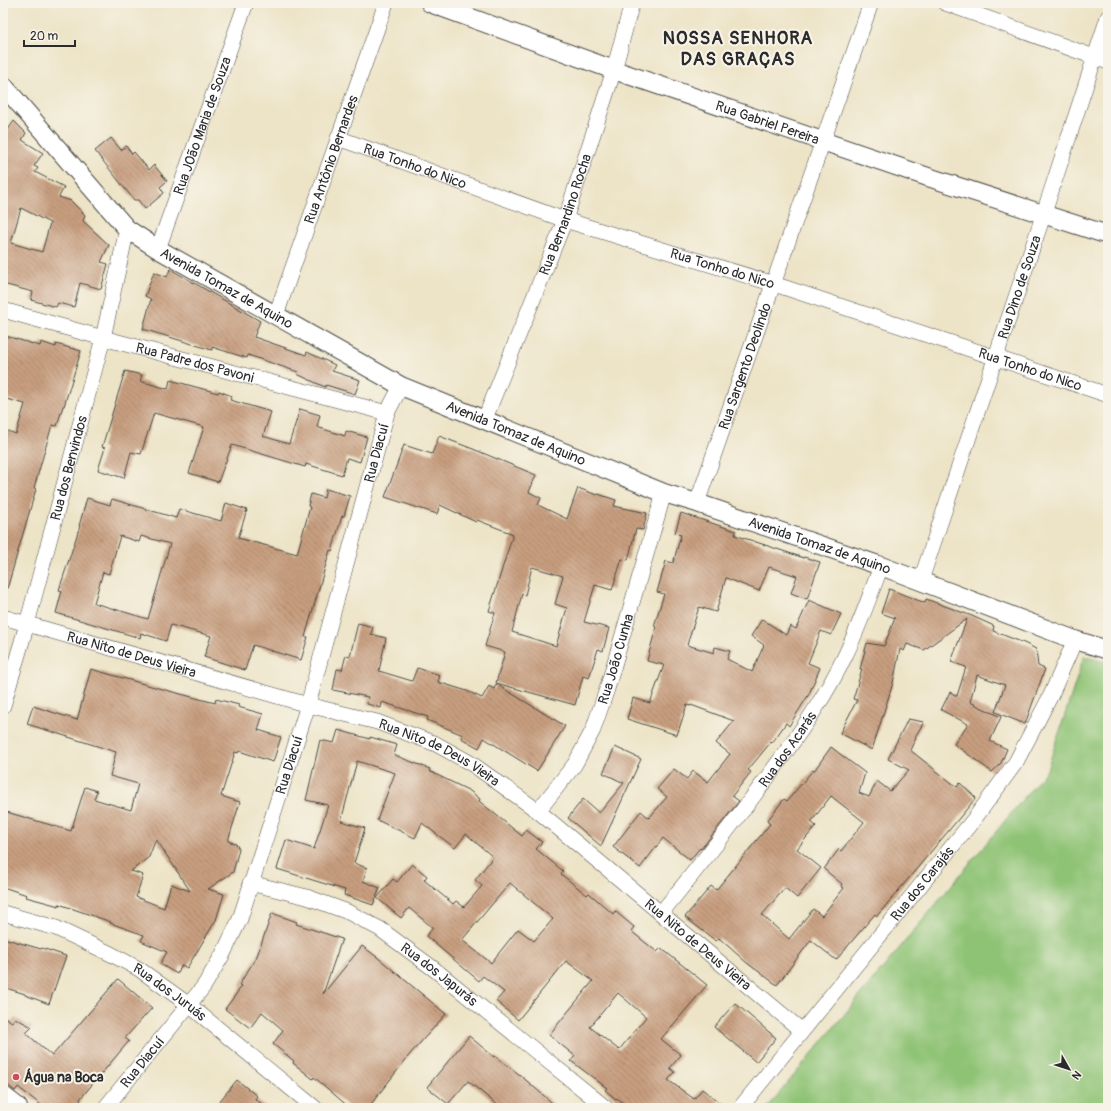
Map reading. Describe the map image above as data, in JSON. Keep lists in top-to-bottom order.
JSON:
{
  "streets": {
    "street": [
      "Rua Gabriel Pereira",
      "Rua JOão Maria de Souza",
      "Rua Antônio Bernardes",
      "Rua Tonho do Nico",
      "Rua Bernardino Rocha",
      "Rua Dino de Souza",
      "Avenida Tomaz de Aquino",
      "Rua Padre dos Pavoni",
      "Rua Sargento Deolindo",
      "Rua Diacuí",
      "Rua dos Benvindos",
      "Rua Nito de Deus Vieira",
      "Rua João Cunha",
      "Rua dos Acarás",
      "Rua dos Carajás",
      "Rua dos Japurás",
      "Rua dos Juruás"
    ]
  },
  "crossings": [
    ["Rua Gabriel Pereira", "Rua Bernardino Rocha"],
    ["Rua Gabriel Pereira", "Rua Dino de Souza"],
    ["Rua Gabriel Pereira", "Rua Sargento Deolindo"],
    ["Rua JOão Maria de Souza", "Avenida Tomaz de Aquino"],
    ["Rua Antônio Bernardes", "Rua Tonho do Nico"],
    ["Rua Antônio Bernardes", "Avenida Tomaz de Aquino"],
    ["Rua Tonho do Nico", "Rua Bernardino Rocha"],
    ["Rua Tonho do Nico", "Rua Dino de Souza"],
    ["Rua Tonho do Nico", "Rua Sargento Deolindo"],
    ["Rua Bernardino Rocha", "Avenida Tomaz de Aquino"],
    ["Rua Dino de Souza", "Avenida Tomaz de Aquino"],
    ["Avenida Tomaz de Aquino", "Rua Sargento Deolindo"],
    ["Avenida Tomaz de Aquino", "Rua Diacuí"],
    ["Avenida Tomaz de Aquino", "Rua dos Benvindos"],
    ["Avenida Tomaz de Aquino", "Rua João Cunha"],
    ["Avenida Tomaz de Aquino", "Rua dos Acarás"],
    ["Avenida Tomaz de Aquino", "Rua dos Carajás"],
    ["Rua Padre dos Pavoni", "Rua Diacuí"],
    ["Rua Padre dos Pavoni", "Rua dos Benvindos"],
    ["Rua Diacuí", "Rua Nito de Deus Vieira"],
    ["Rua Diacuí", "Rua dos Japurás"],
    ["Rua Diacuí", "Rua dos Juruás"],
    ["Rua dos Benvindos", "Rua Nito de Deus Vieira"],
    ["Rua Nito de Deus Vieira", "Rua João Cunha"],
    ["Rua Nito de Deus Vieira", "Rua dos Acarás"],
    ["Rua Nito de Deus Vieira", "Rua dos Carajás"]
  ],
  "districts": ["NOSSA SENHORA DAS GRAÇAS"],
  "places": ["Água na Boca"],
  "scale_bar": "20 m",
  "north": "bottom right"
}
